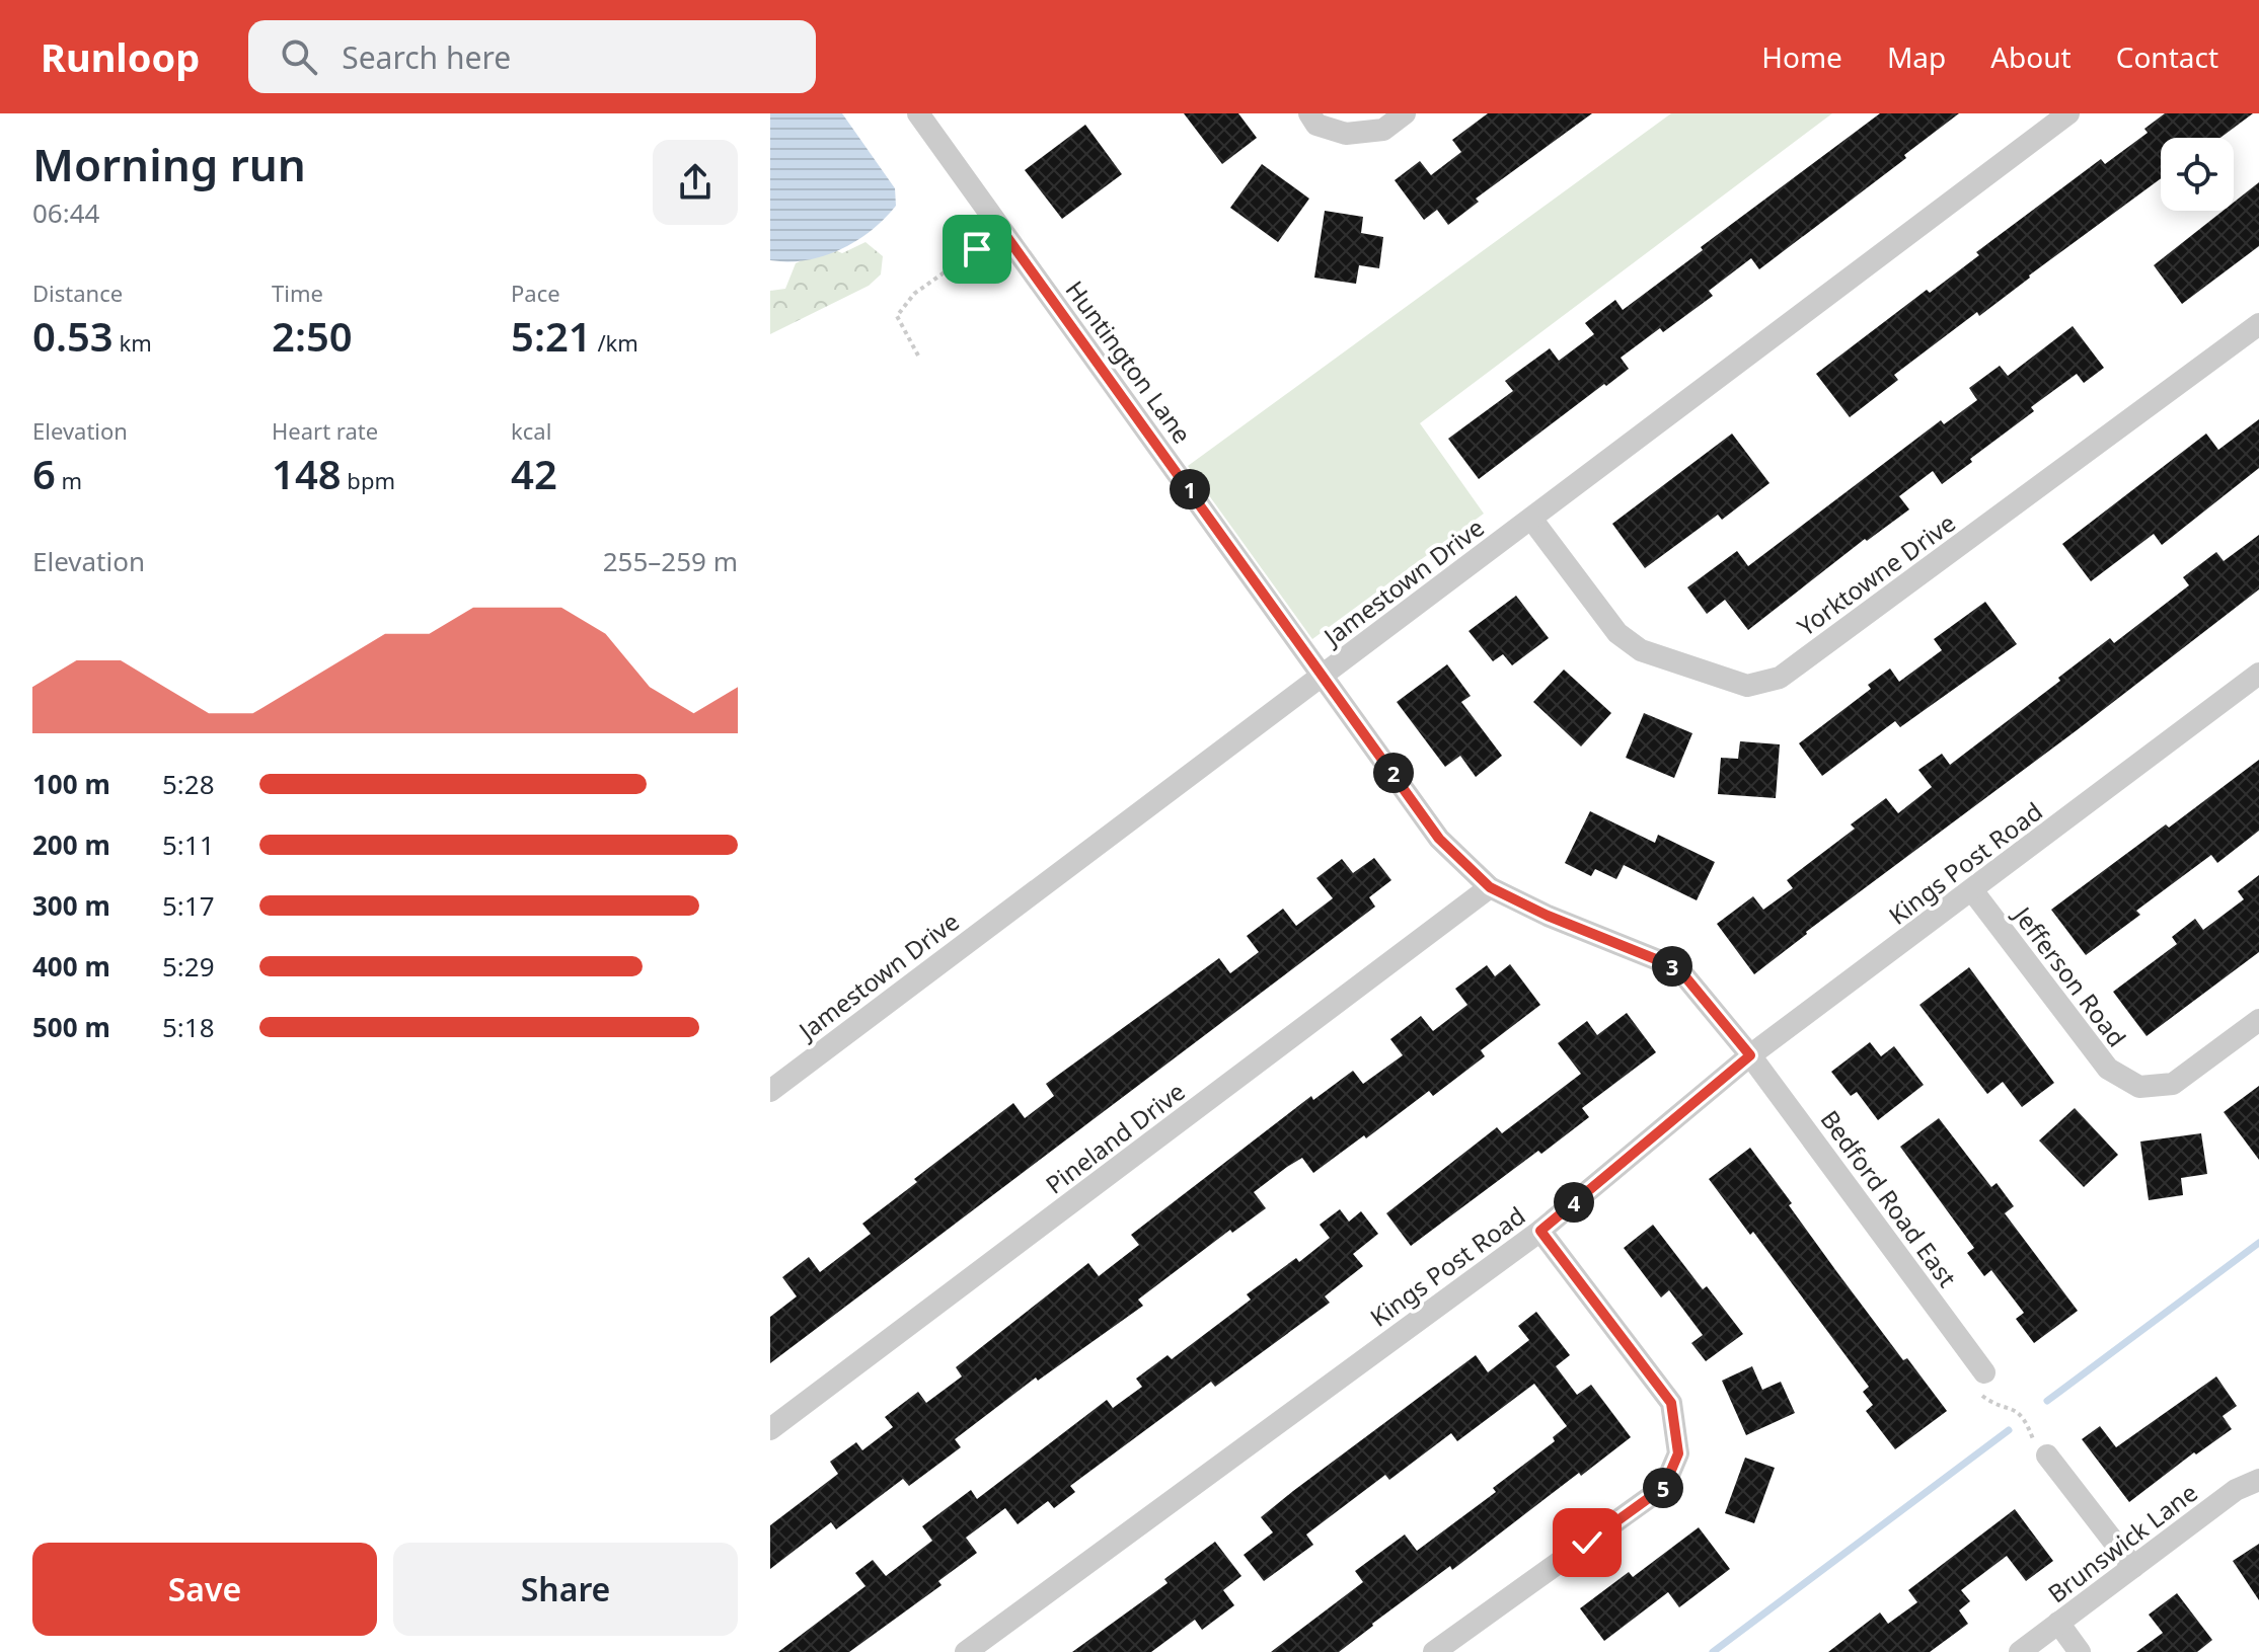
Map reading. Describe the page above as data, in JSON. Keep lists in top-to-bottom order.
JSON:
{
  "streets": {
    "street": [
      "Huntington Lane",
      "Yorktowne Drive",
      "Jamestown Drive",
      "Kings Post Road",
      "Jefferson Road",
      "Pineland Drive",
      "Bedford Road East",
      "Brunswick Lane"
    ]
  },
  "crossings": [
    ["Huntington Lane", "Jamestown Drive"],
    ["Huntington Lane", "Kings Post Road"],
    ["Huntington Lane", "Pineland Drive"],
    ["Huntington Lane", "Bedford Road East"],
    ["Yorktowne Drive", "Jamestown Drive"],
    ["Kings Post Road", "Jefferson Road"],
    ["Kings Post Road", "Bedford Road East"]
  ],
  "page": {
    "header": "Runloop",
    "search": "Search here",
    "nav": [
      "Home",
      "Map",
      "About",
      "Contact"
    ],
    "heading": ["Morning run", "06:44"],
    "stats": [
      ["Distance", "0.53 km"],
      ["Time", "2:50"],
      ["Pace", "5:21 /km"],
      ["Elevation", "6 m"],
      ["Heart rate", "148 bpm"],
      ["kcal", "42"]
    ],
    "pins": [
      "1",
      "2",
      "3",
      "4",
      "5"
    ],
    "chart": ["Elevation", "255–259 m"],
    "list": [
      {
        "name": "100 m",
        "note": "5:28"
      },
      {
        "name": "200 m",
        "note": "5:11"
      },
      {
        "name": "300 m",
        "note": "5:17"
      },
      {
        "name": "400 m",
        "note": "5:29"
      },
      {
        "name": "500 m",
        "note": "5:18"
      }
    ],
    "buttons": ["Save", "Share"]
  }
}
